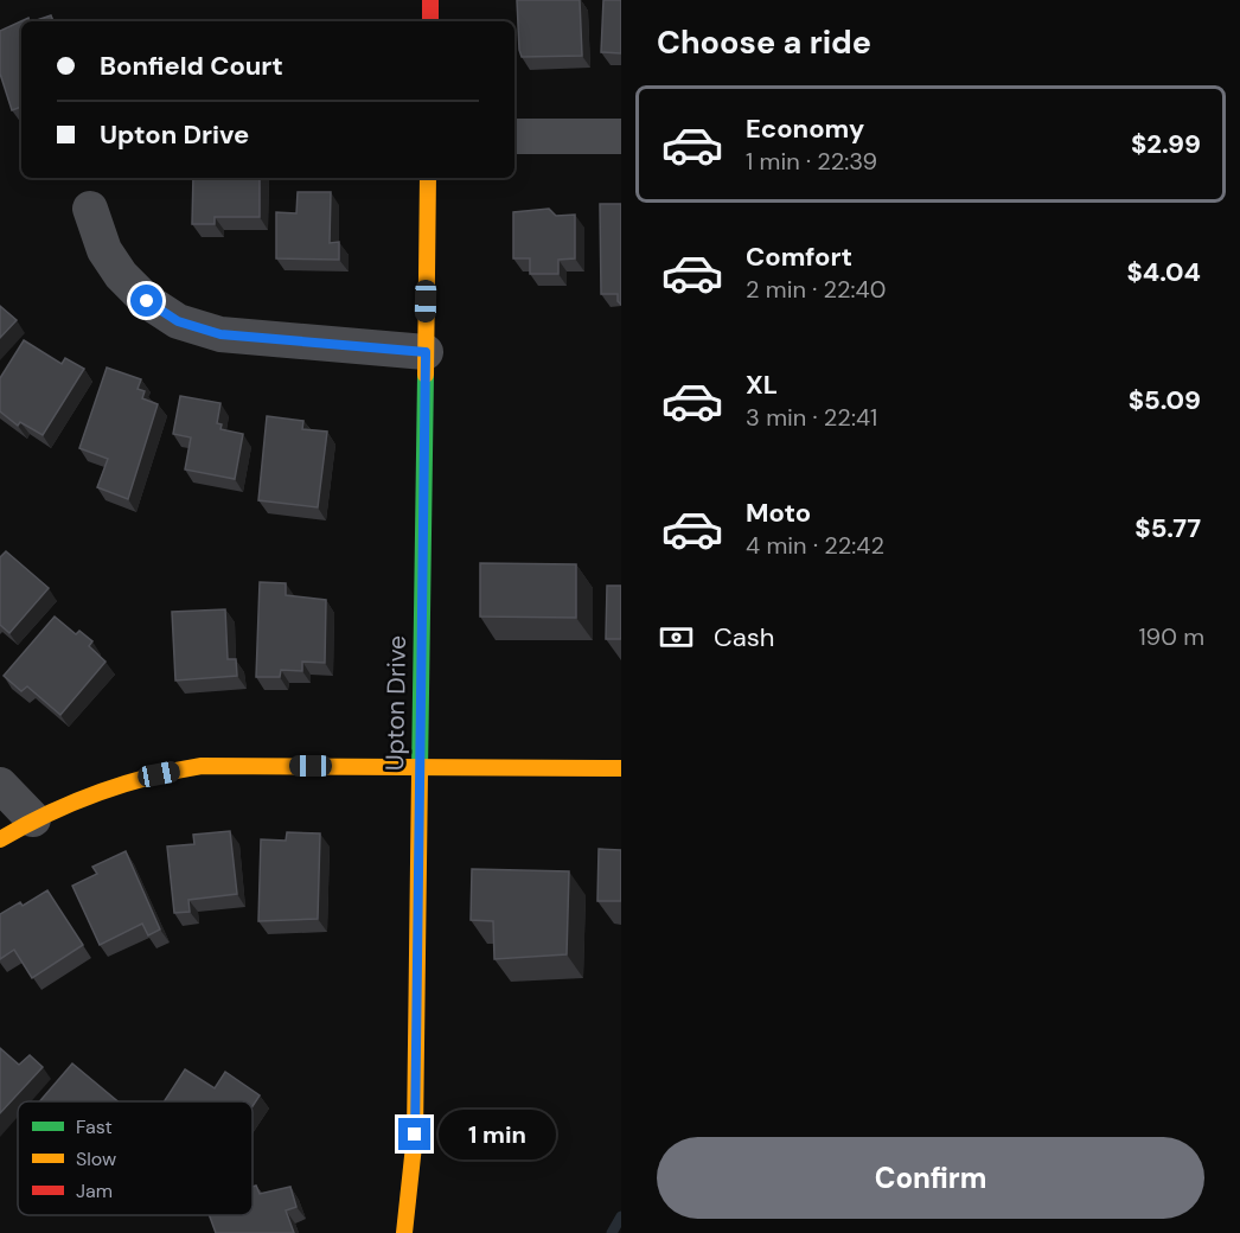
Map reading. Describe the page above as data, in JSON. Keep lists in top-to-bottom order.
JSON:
{
  "streets": {
    "main road": ["Upton Drive"]
  },
  "legend": ["Fast", "Slow", "Jam"],
  "page": {
    "heading": "Choose a ride",
    "banner": ["Bonfield Court", "Upton Drive"],
    "list": [
      {
        "name": "Economy",
        "note": "1 min · 22:39",
        "value": "$2.99"
      },
      {
        "name": "Comfort",
        "note": "2 min · 22:40",
        "value": "$4.04"
      },
      {
        "name": "XL",
        "note": "3 min · 22:41",
        "value": "$5.09"
      },
      {
        "name": "Moto",
        "note": "4 min · 22:42",
        "value": "$5.77"
      }
    ],
    "pay": ["Cash", "190 m"],
    "bubble": "1 min",
    "buttons": "Confirm"
  }
}
